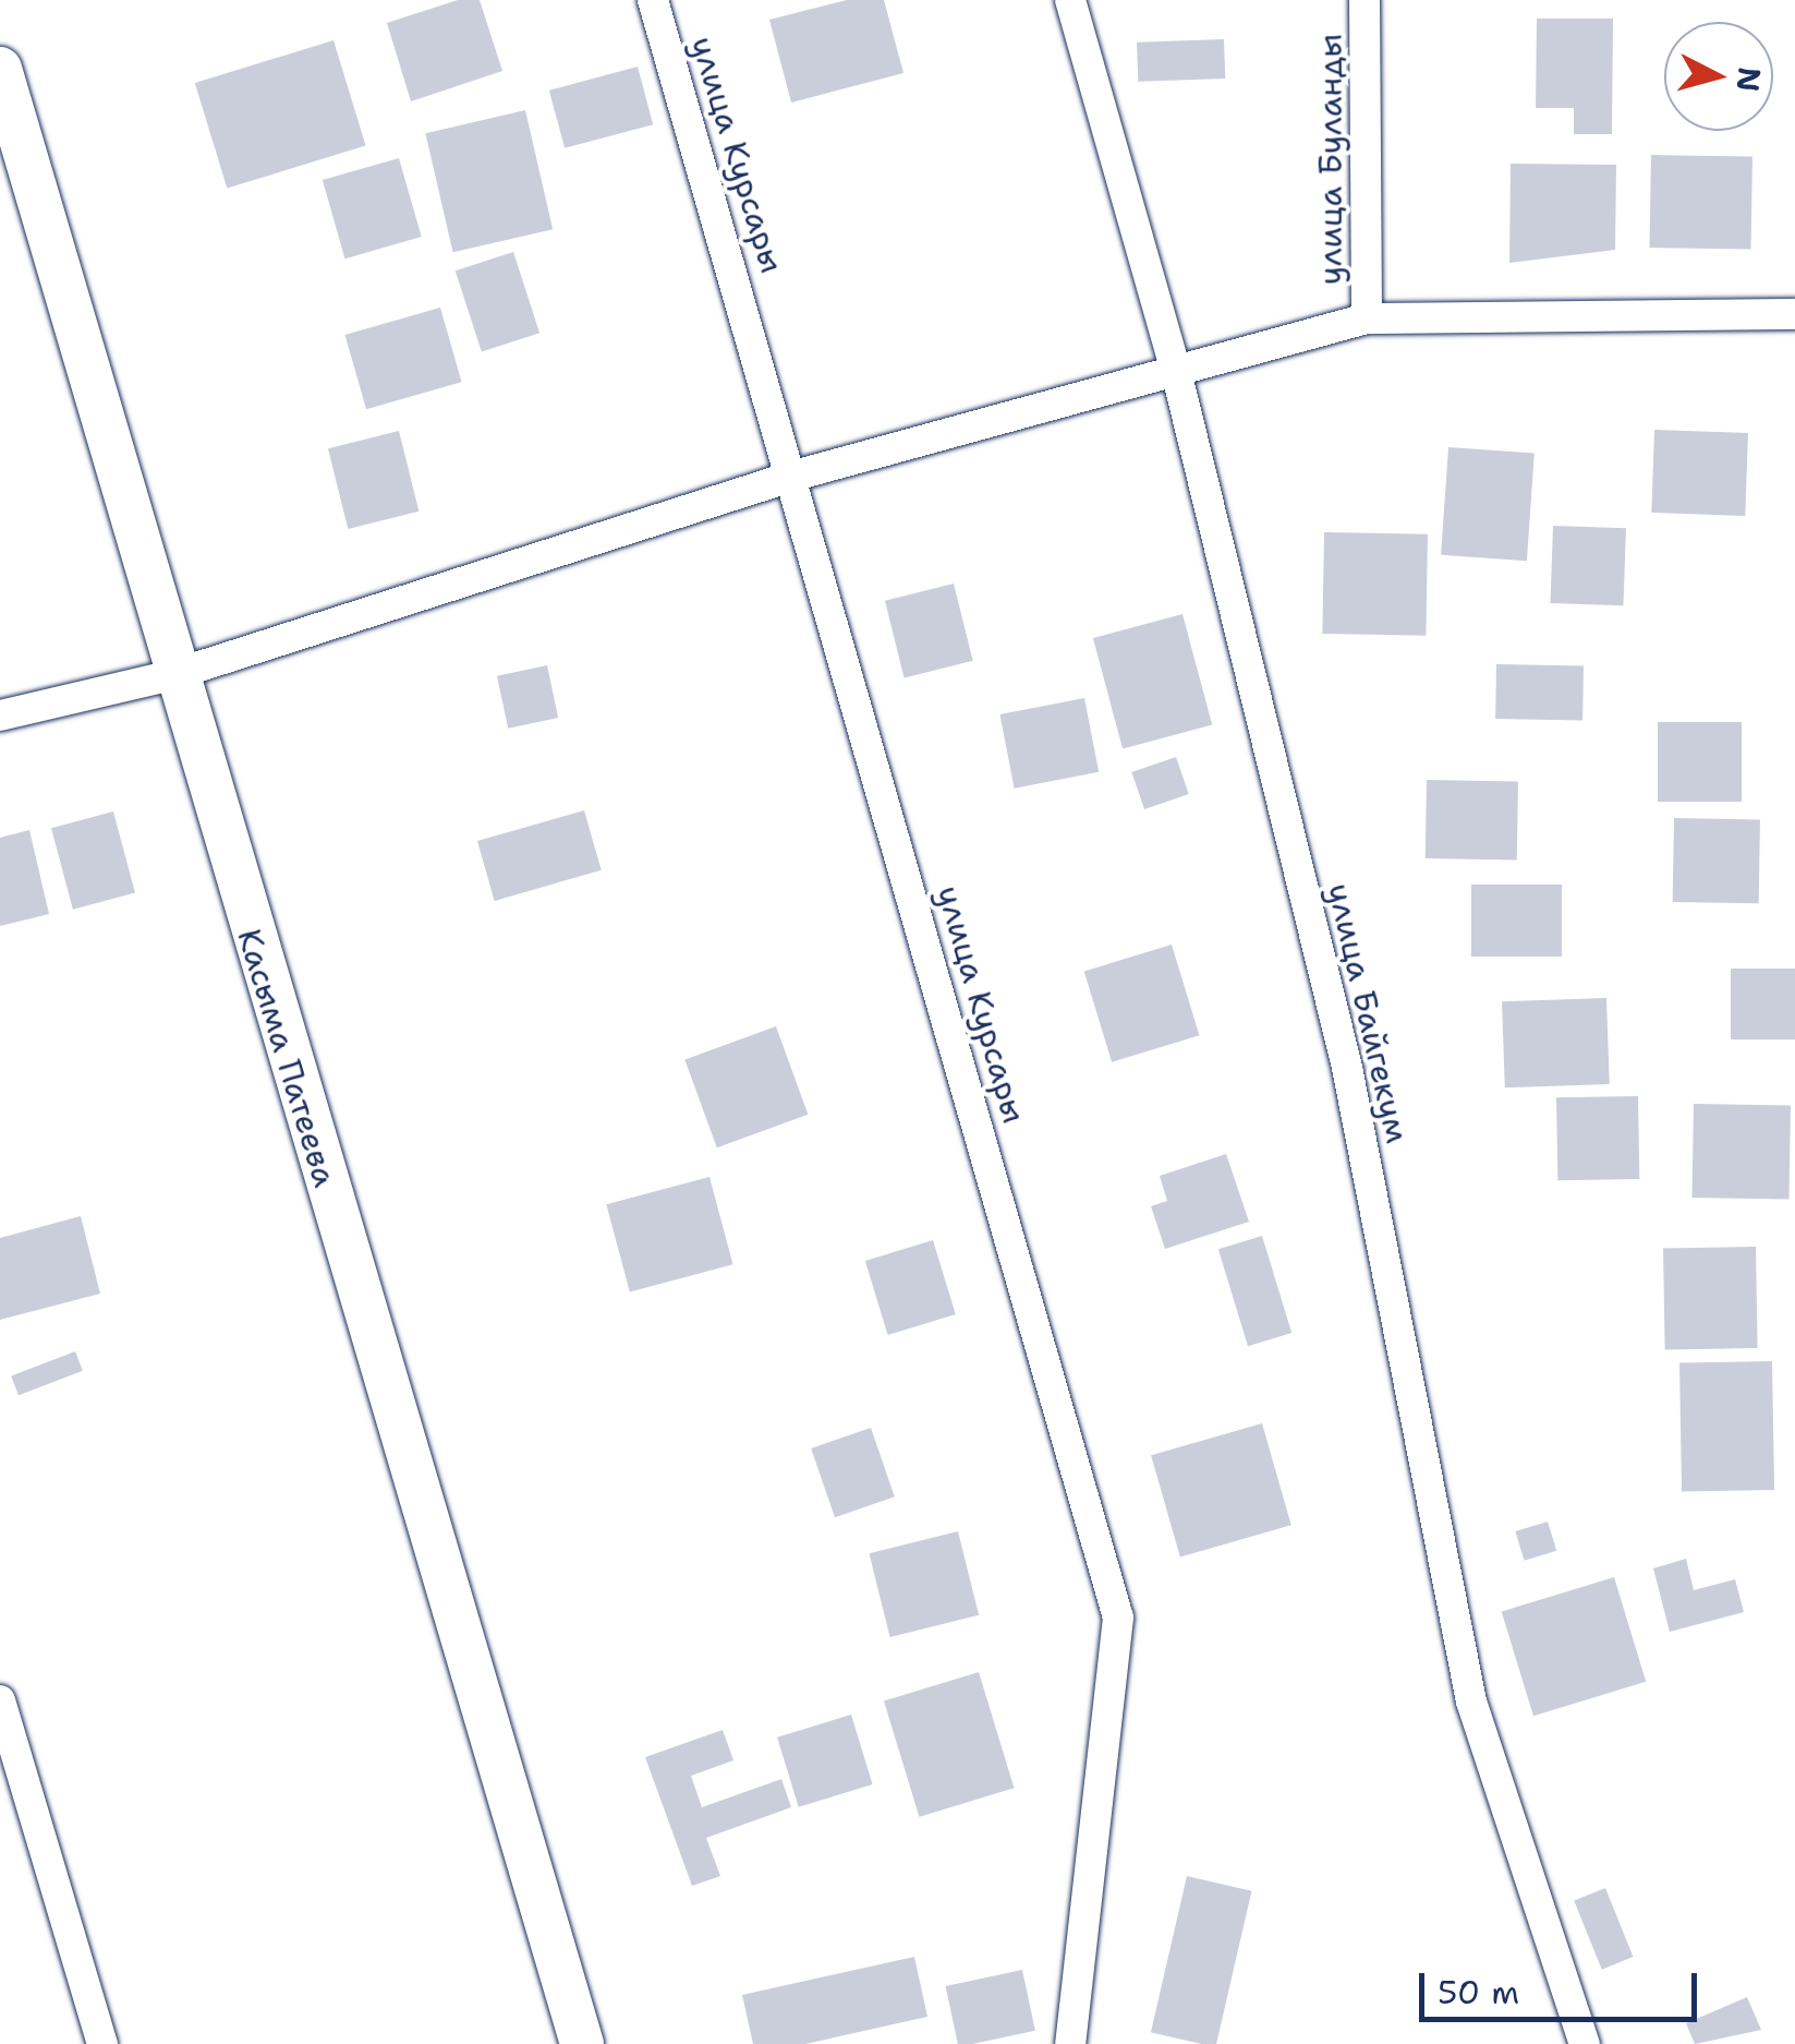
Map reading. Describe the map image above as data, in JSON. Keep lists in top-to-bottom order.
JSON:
{
  "streets": {
    "main road": ["Касыма Патеева"],
    "street": ["улица Курсары", "улица Буланды", "улица Байгекум"]
  },
  "scale_bar": "50 m",
  "north": "right"
}
